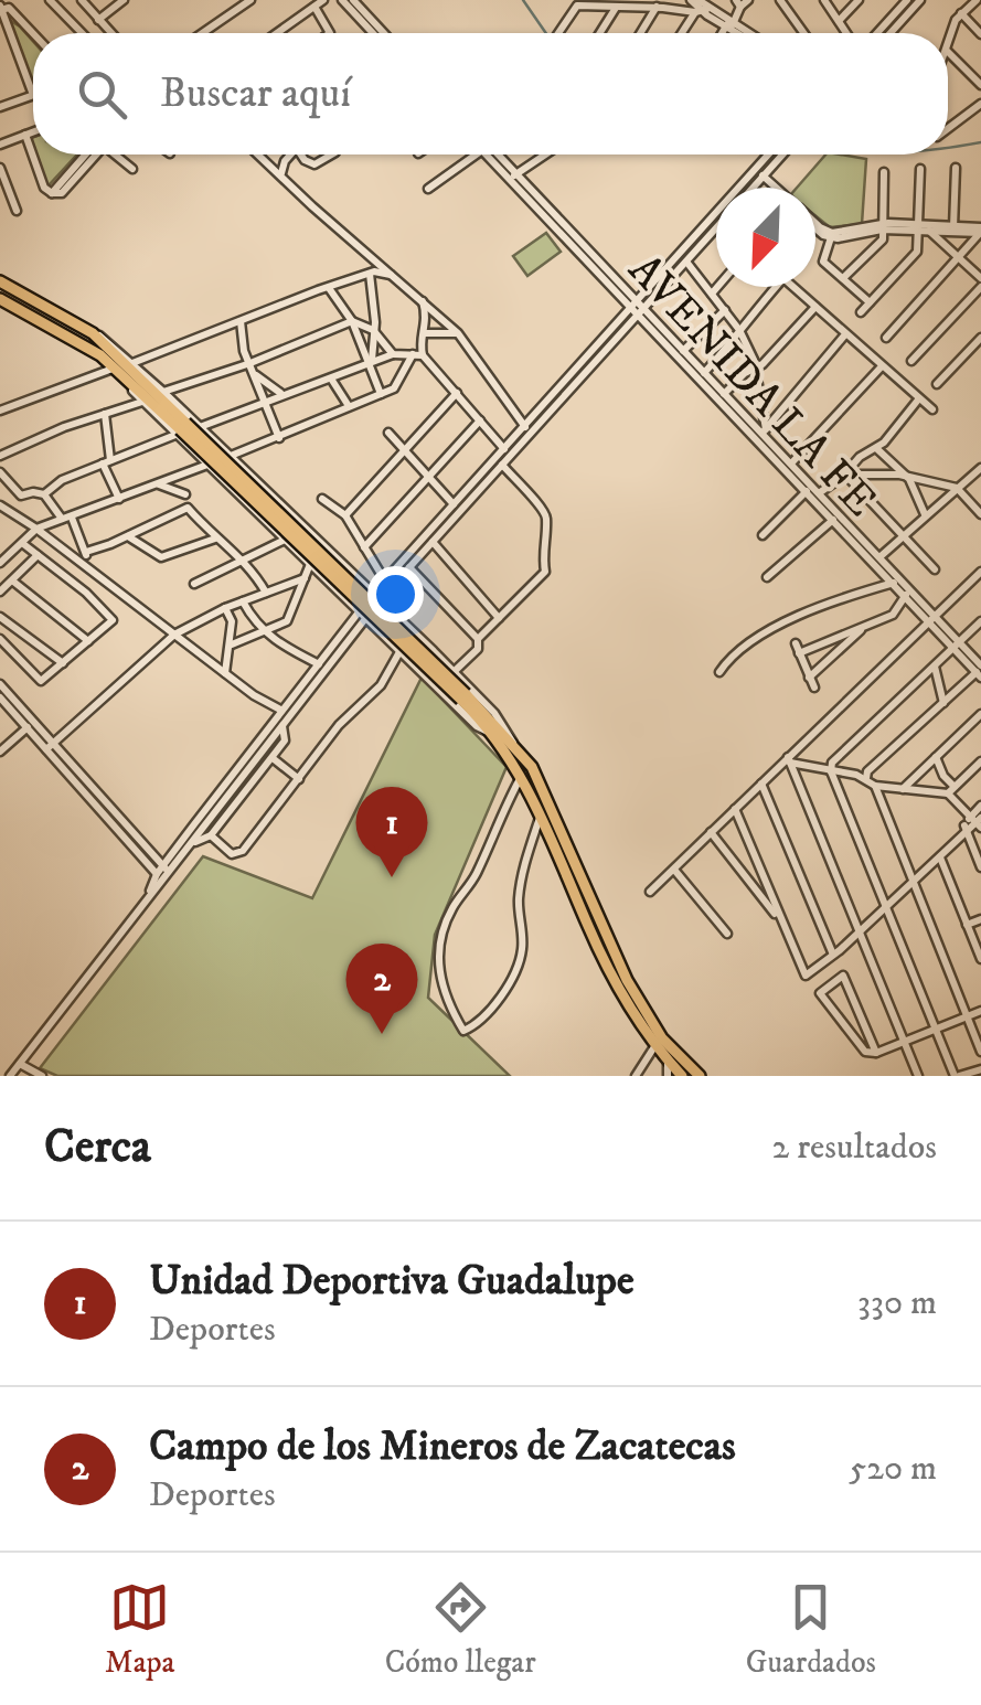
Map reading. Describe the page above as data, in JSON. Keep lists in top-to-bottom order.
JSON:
{
  "streets": {
    "street": ["AVENIDA LA FE"]
  },
  "north": "bottom left",
  "page": {
    "search": "Buscar aquí",
    "pins": ["1", "2"],
    "heading": ["Cerca", "2 resultados"],
    "list": [
      {
        "mark": "1",
        "name": "Unidad Deportiva Guadalupe",
        "note": "Deportes",
        "value": "330 m"
      },
      {
        "mark": "2",
        "name": "Campo de los Mineros de Zacatecas",
        "note": "Deportes",
        "value": "520 m"
      }
    ],
    "nav": ["Mapa", "Cómo llegar", "Guardados"]
  }
}
